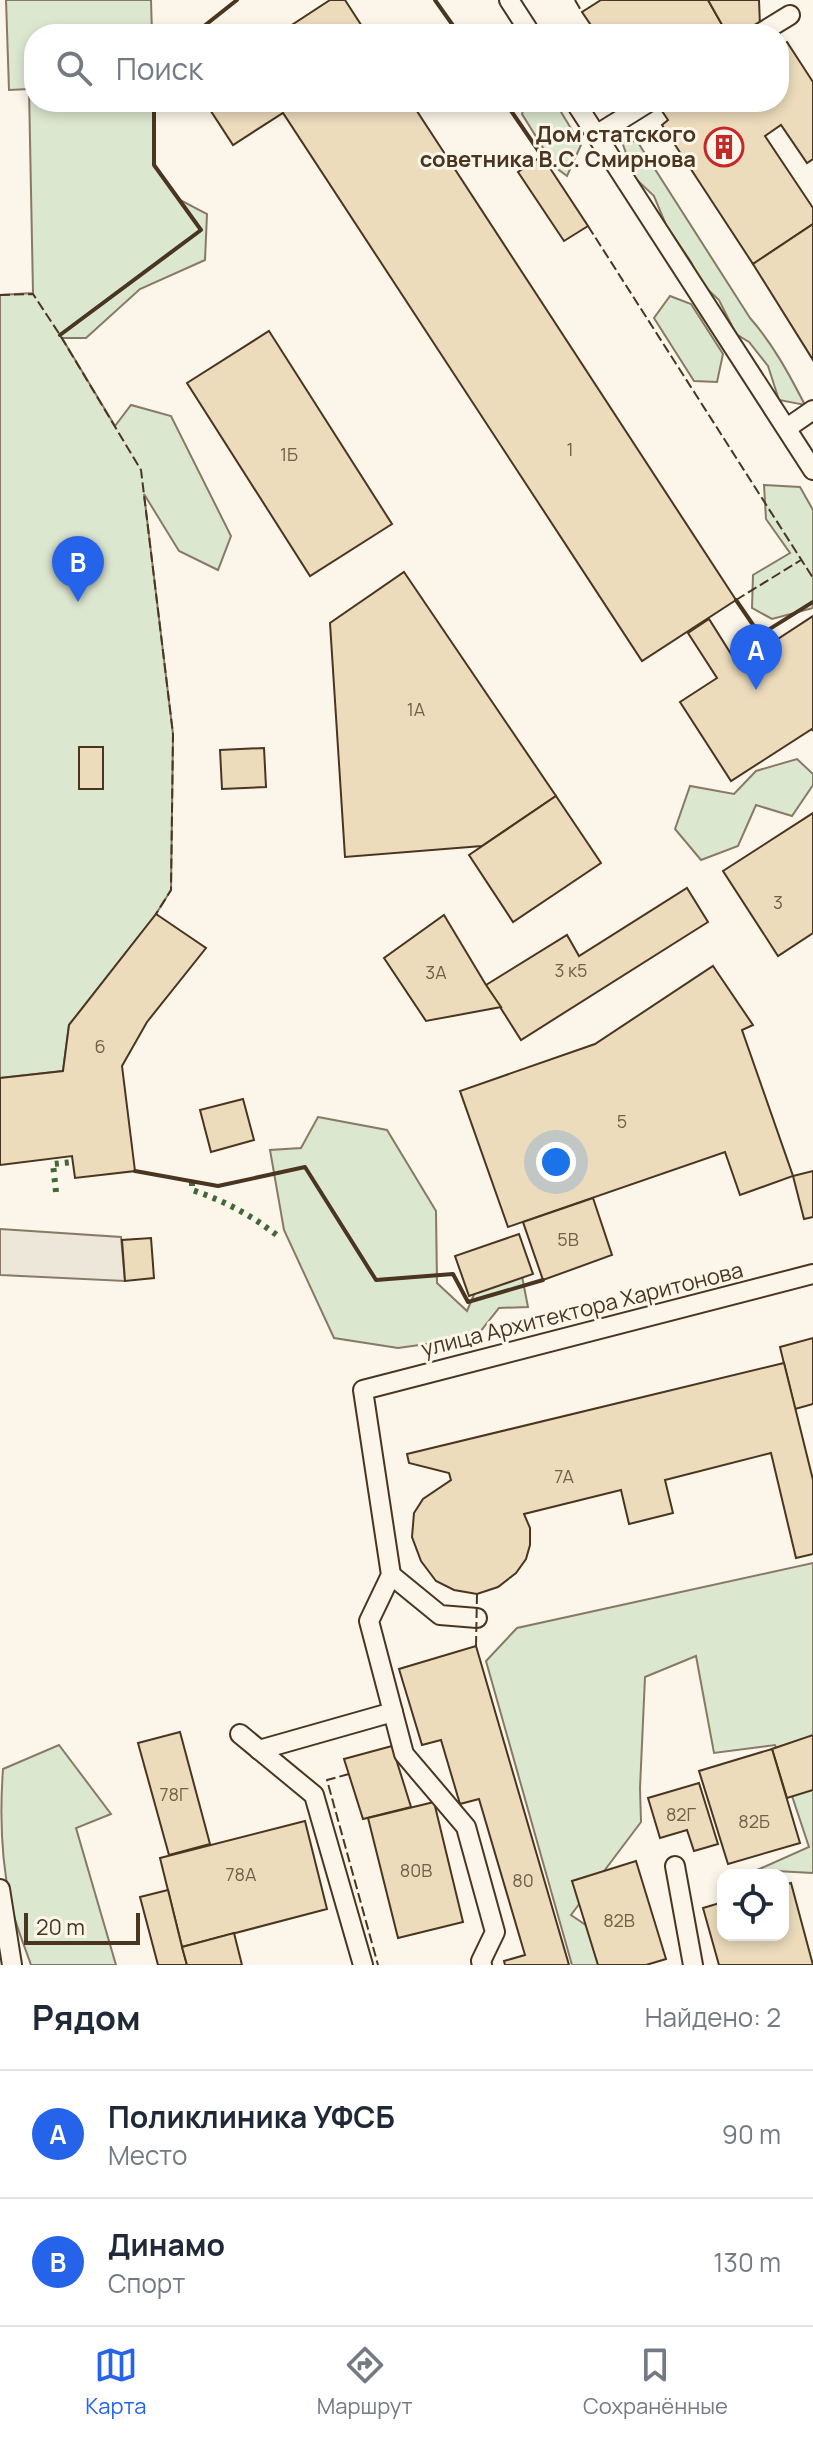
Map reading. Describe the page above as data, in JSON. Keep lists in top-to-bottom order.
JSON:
{
  "streets": {
    "lane": ["улица Архитектора Харитонова"]
  },
  "places": {
    "building": ["Дом статского советника В.С. Смирнова"]
  },
  "house_numbers": [
    "1",
    "1Б",
    "1А",
    "3",
    "3 к5",
    "3А",
    "6",
    "5",
    "5В",
    "7А",
    "78Г",
    "82Г",
    "82Б",
    "80В",
    "78А",
    "80",
    "82В"
  ],
  "scale_bar": "20 m",
  "page": {
    "search": "Поиск",
    "pins": ["B", "A"],
    "scale": "20 m",
    "heading": ["Рядом", "Найдено: 2"],
    "list": [
      {
        "mark": "A",
        "name": "Поликлиника УФСБ",
        "note": "Место",
        "value": "90 m"
      },
      {
        "mark": "B",
        "name": "Динамо",
        "note": "Спорт",
        "value": "130 m"
      }
    ],
    "nav": ["Карта", "Маршрут", "Сохранённые"]
  }
}
